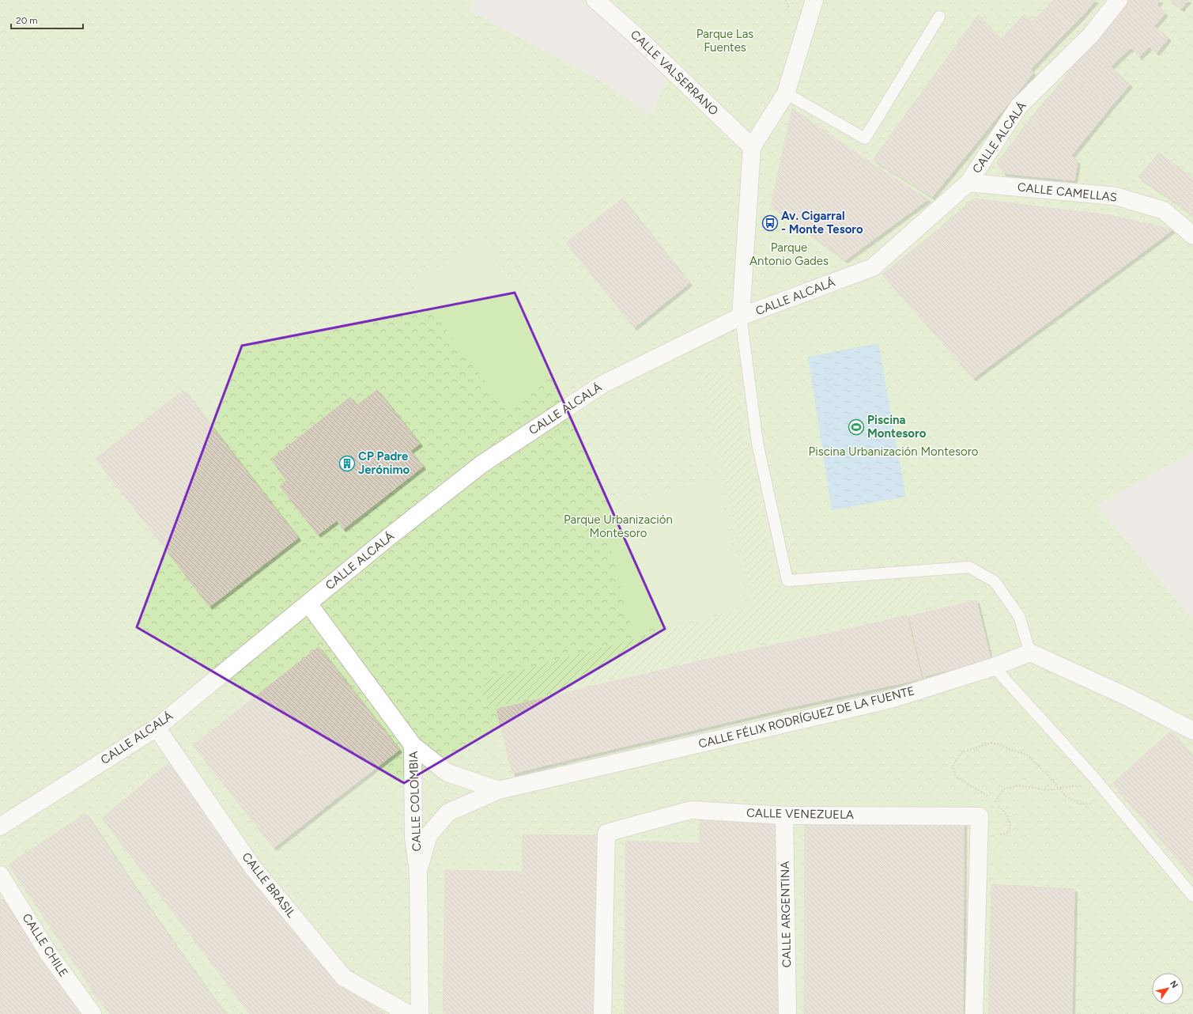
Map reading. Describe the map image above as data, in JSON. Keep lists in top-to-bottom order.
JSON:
{
  "streets": {
    "street": [
      "CALLE VALSERRANO",
      "CALLE ALCALÁ",
      "CALLE CAMELLAS",
      "CALLE FÉLIX RODRÍGUEZ DE LA FUENTE",
      "CALLE COLOMBIA",
      "CALLE VENEZUELA",
      "CALLE BRASIL",
      "CALLE ARGENTINA",
      "CALLE CHILE"
    ]
  },
  "crossings": [
    ["CALLE ALCALÁ", "CALLE CAMELLAS"],
    ["CALLE ALCALÁ", "CALLE COLOMBIA"],
    ["CALLE ALCALÁ", "CALLE BRASIL"],
    ["CALLE FÉLIX RODRÍGUEZ DE LA FUENTE", "CALLE COLOMBIA"],
    ["CALLE VENEZUELA", "CALLE ARGENTINA"]
  ],
  "parks": [
    "Parque Las Fuentes",
    "Parque Antonio Gades",
    "Piscina Urbanización Montesoro",
    "Parque Urbanización Montesoro"
  ],
  "places": {
    "bus stop": ["Av. Cigarral - Monte Tesoro"],
    "sports": ["Piscina Montesoro"],
    "building": ["CP Padre Jerónimo"]
  },
  "scale_bar": "20 m",
  "north": "top right"
}
